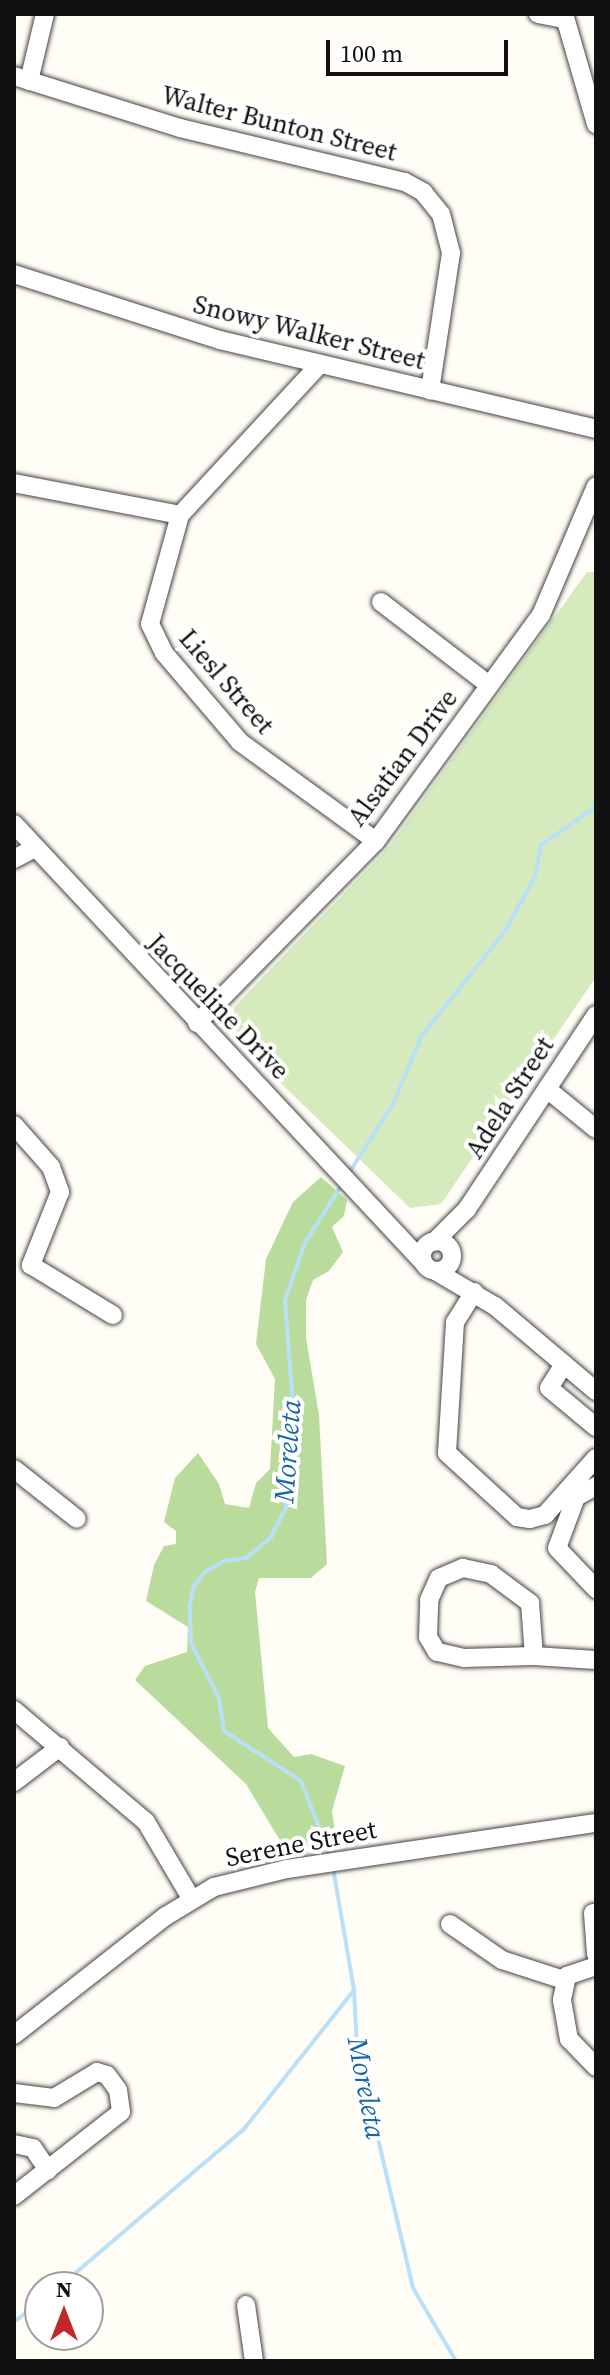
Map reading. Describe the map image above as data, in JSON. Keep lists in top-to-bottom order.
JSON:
{
  "streets": {
    "street": [
      "Walter Bunton Street",
      "Snowy Walker Street",
      "Liesl Street",
      "Alsatian Drive",
      "Jacqueline Drive",
      "Adela Street",
      "Serene Street"
    ]
  },
  "crossings": [
    ["Walter Bunton Street", "Snowy Walker Street"],
    ["Snowy Walker Street", "Liesl Street"],
    ["Liesl Street", "Alsatian Drive"],
    ["Alsatian Drive", "Jacqueline Drive"],
    ["Jacqueline Drive", "Adela Street"]
  ],
  "water": ["Moreleta"],
  "scale_bar": "100 m",
  "north": "top"
}
